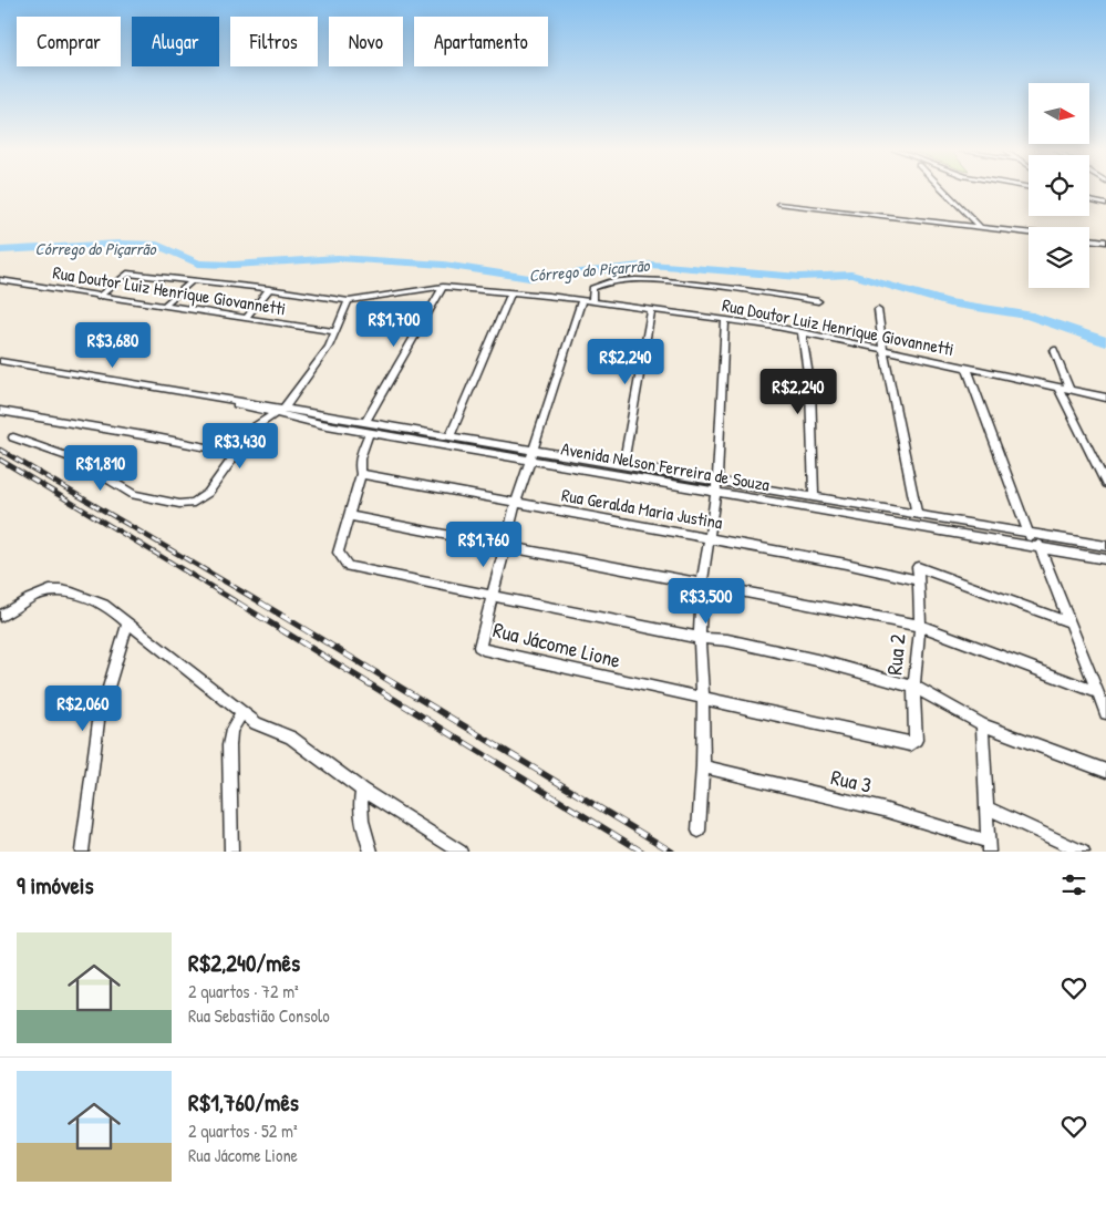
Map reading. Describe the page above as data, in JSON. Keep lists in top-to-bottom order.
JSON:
{
  "streets": {
    "street": [
      "Rua Doutor Luiz Henrique Giovannetti",
      "Avenida Nelson Ferreira de Souza",
      "Rua Geralda Maria Justina",
      "Rua Jácome Lione",
      "Rua 2",
      "Rua 3"
    ]
  },
  "crossings": [
    ["Rua Doutor Luiz Henrique Giovannetti", "Rua Jácome Lione"],
    ["Avenida Nelson Ferreira de Souza", "Rua Jácome Lione"],
    ["Rua Geralda Maria Justina", "Rua Jácome Lione"],
    ["Rua Geralda Maria Justina", "Rua 2"],
    ["Rua Jácome Lione", "Rua 2"]
  ],
  "water": ["Córrego do Piçarrão"],
  "north": "right",
  "page": {
    "chip": [
      "Comprar",
      "Alugar",
      "Filtros",
      "Novo",
      "Apartamento"
    ],
    "price": [
      "R$1,700",
      "R$3,680",
      "R$2,240",
      "R$2,240",
      "R$3,430",
      "R$1,810",
      "R$1,760",
      "R$3,500",
      "R$2,060"
    ],
    "heading": "9 imóveis",
    "list": [
      {
        "name": "R$2,240/mês",
        "note": "2 quartos · 72 m² · Rua Sebastião Consolo"
      },
      {
        "name": "R$1,760/mês",
        "note": "2 quartos · 52 m² · Rua Jácome Lione"
      }
    ]
  }
}
